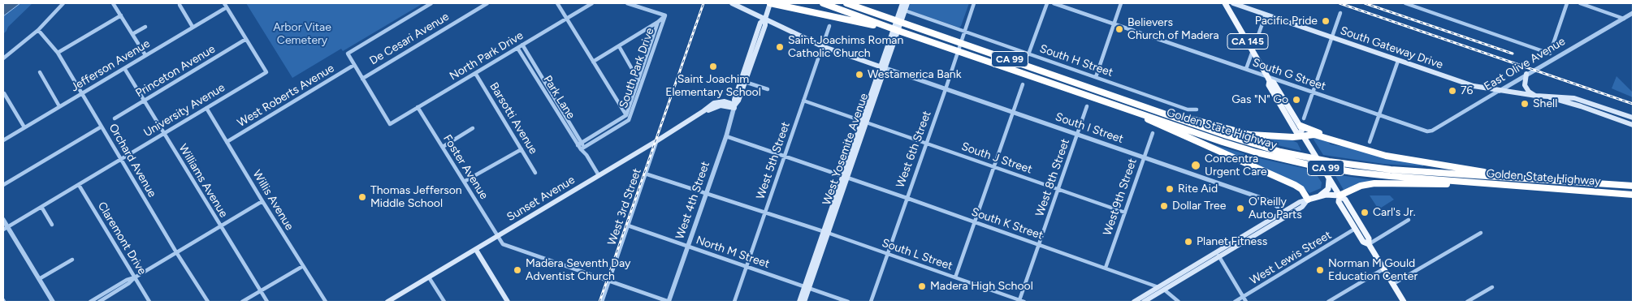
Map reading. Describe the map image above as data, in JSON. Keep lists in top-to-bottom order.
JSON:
{
  "streets": {
    "highway": ["CA 99", "Golden State Highway"],
    "main road": [
      "CA 145",
      "South Gateway Drive",
      "West Yosemite Avenue",
      "Sunset Avenue",
      "West 4th Street"
    ],
    "street": [
      "De Cesari Avenue",
      "North Park Drive",
      "South H Street",
      "East Olive Avenue",
      "Jefferson Avenue",
      "South Park Drive",
      "Princeton Avenue",
      "South G Street",
      "West Roberts Avenue",
      "Park Lane",
      "University Avenue",
      "Barsotti Avenue",
      "South I Street",
      "West 6th Street",
      "South J Street",
      "Orchard Avenue",
      "West 5th Street",
      "Foster Avenue",
      "West 8th Street",
      "Williams Avenue",
      "West 9th Street",
      "Willis Avenue",
      "West 3rd Street",
      "South K Street",
      "Claremont Drive",
      "North M Street",
      "South L Street",
      "West Lewis Street"
    ]
  },
  "crossings": [
    ["De Cesari Avenue", "North Park Drive"],
    ["CA 145", "South G Street"],
    ["CA 145", "West Lewis Street"],
    ["South Gateway Drive", "East Olive Avenue"],
    ["North Park Drive", "Park Lane"],
    ["North Park Drive", "Barsotti Avenue"],
    ["North Park Drive", "Foster Avenue"],
    ["South H Street", "West Yosemite Avenue"],
    ["South H Street", "West 6th Street"],
    ["East Olive Avenue", "South G Street"],
    ["Jefferson Avenue", "Orchard Avenue"],
    ["Jefferson Avenue", "Williams Avenue"],
    ["South Park Drive", "Park Lane"],
    ["Princeton Avenue", "University Avenue"],
    ["Princeton Avenue", "Williams Avenue"],
    ["West Roberts Avenue", "Willis Avenue"],
    ["Park Lane", "Sunset Avenue"],
    ["University Avenue", "Orchard Avenue"],
    ["University Avenue", "Williams Avenue"],
    ["University Avenue", "Willis Avenue"],
    ["University Avenue", "Claremont Drive"],
    ["South I Street", "West Yosemite Avenue"],
    ["South I Street", "West 6th Street"],
    ["South I Street", "West 8th Street"],
    ["South I Street", "West 9th Street"],
    ["West Yosemite Avenue", "South J Street"],
    ["West Yosemite Avenue", "South K Street"],
    ["West Yosemite Avenue", "North M Street"],
    ["West Yosemite Avenue", "South L Street"],
    ["West 6th Street", "South J Street"],
    ["West 6th Street", "South K Street"],
    ["West 6th Street", "South L Street"],
    ["South J Street", "West 5th Street"],
    ["South J Street", "West 8th Street"],
    ["South J Street", "West 9th Street"],
    ["West 5th Street", "South K Street"],
    ["West 5th Street", "North M Street"],
    ["West 5th Street", "South L Street"],
    ["Foster Avenue", "Sunset Avenue"],
    ["West 8th Street", "South K Street"],
    ["West 8th Street", "South L Street"],
    ["West 9th Street", "South K Street"],
    ["Sunset Avenue", "West 4th Street"],
    ["Sunset Avenue", "West 3rd Street"],
    ["West 4th Street", "South K Street"],
    ["West 4th Street", "North M Street"],
    ["West 4th Street", "South L Street"],
    ["West 3rd Street", "North M Street"],
    ["West 3rd Street", "South L Street"]
  ],
  "parks": ["Arbor Vitae Cemetery"],
  "places": [
    "Pacific Pride",
    "Believers Church of Madera",
    "Saint Joachims Roman Catholic Church",
    "Saint Joachim Elementary School",
    "Westamerica Bank",
    "76",
    "Gas \"N\" Go",
    "Shell",
    "Concentra Urgent Care",
    "Rite Aid",
    "Thomas Jefferson Middle School",
    "Dollar Tree",
    "O'Reilly Auto Parts",
    "Carl's Jr.",
    "Planet Fitness",
    "Madera Seventh Day Adventist Church",
    "Norman M Gould Education Center",
    "Madera High School"
  ]
}
